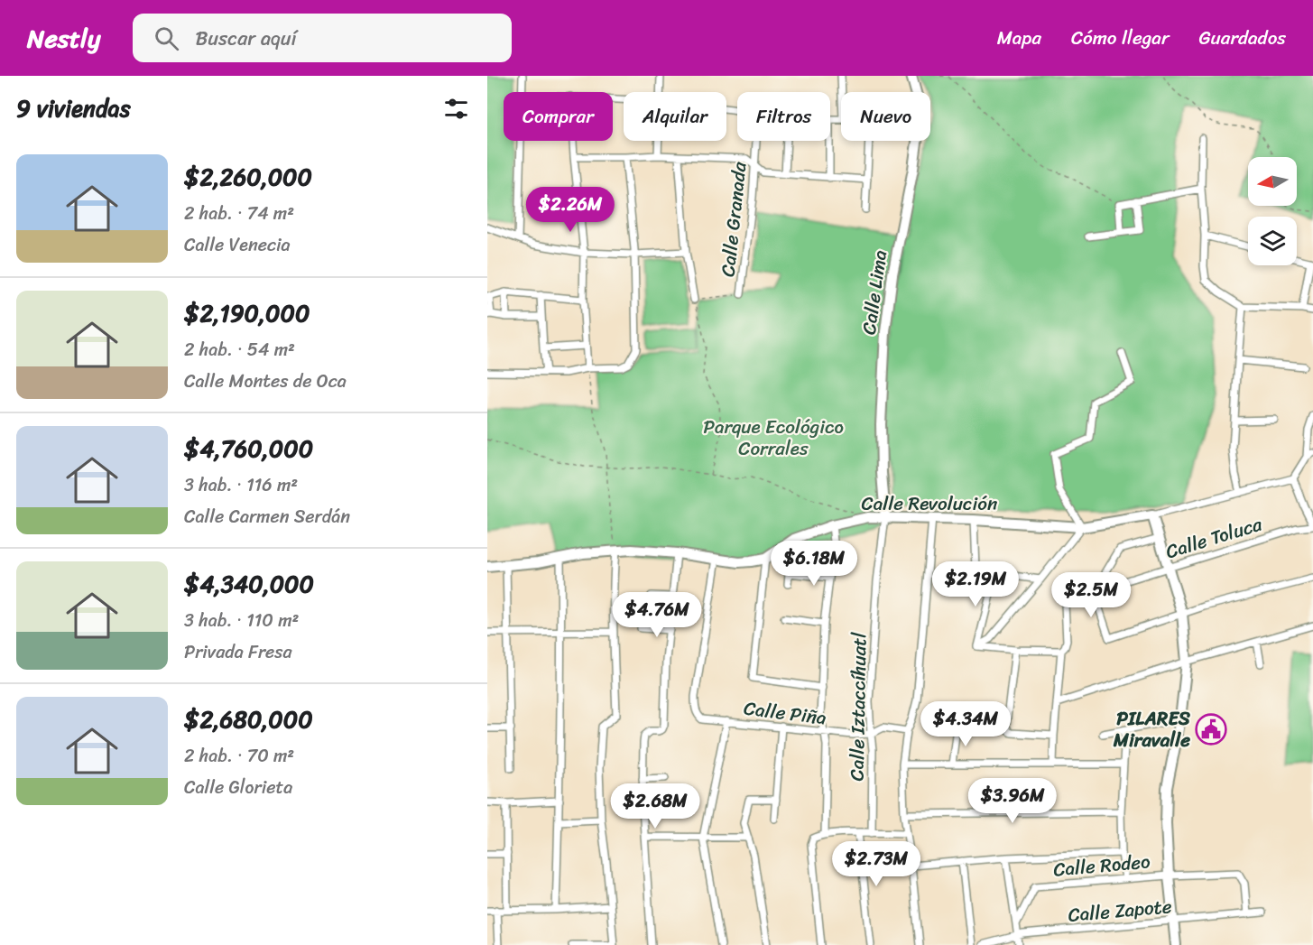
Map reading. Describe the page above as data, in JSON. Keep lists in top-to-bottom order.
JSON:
{
  "streets": {
    "street": [
      "Calle Granada",
      "Calle Lima",
      "Calle Revolución",
      "Calle Toluca",
      "Calle Iztaccíhuatl",
      "Calle Piña",
      "Calle Rodeo",
      "Calle Zapote"
    ]
  },
  "crossings": [
    ["Calle Lima", "Calle Revolución"],
    ["Calle Lima", "Calle Iztaccíhuatl"],
    ["Calle Revolución", "Calle Iztaccíhuatl"],
    ["Calle Revolución", "Calle Piña"],
    ["Calle Iztaccíhuatl", "Calle Piña"],
    ["Calle Rodeo", "Calle Zapote"]
  ],
  "parks": ["Parque Ecológico Corrales"],
  "places": {
    "public building": ["PILARES Miravalle"]
  },
  "north": "left",
  "page": {
    "header": "Nestly",
    "search": "Buscar aquí",
    "nav": ["Mapa", "Cómo llegar", "Guardados"],
    "heading": "9 viviendas",
    "chip": [
      "Comprar",
      "Alquilar",
      "Filtros",
      "Nuevo"
    ],
    "list": [
      {
        "name": "$2,260,000",
        "note": "2 hab. · 74 m² · Calle Venecia"
      },
      {
        "name": "$2,190,000",
        "note": "2 hab. · 54 m² · Calle Montes de Oca"
      },
      {
        "name": "$4,760,000",
        "note": "3 hab. · 116 m² · Calle Carmen Serdán"
      },
      {
        "name": "$4,340,000",
        "note": "3 hab. · 110 m² · Privada Fresa"
      },
      {
        "name": "$2,680,000",
        "note": "2 hab. · 70 m² · Calle Glorieta"
      }
    ],
    "price": [
      "$2.26M",
      "$6.18M",
      "$2.19M",
      "$2.5M",
      "$4.76M",
      "$4.34M",
      "$3.96M",
      "$2.68M",
      "$2.73M"
    ]
  }
}
